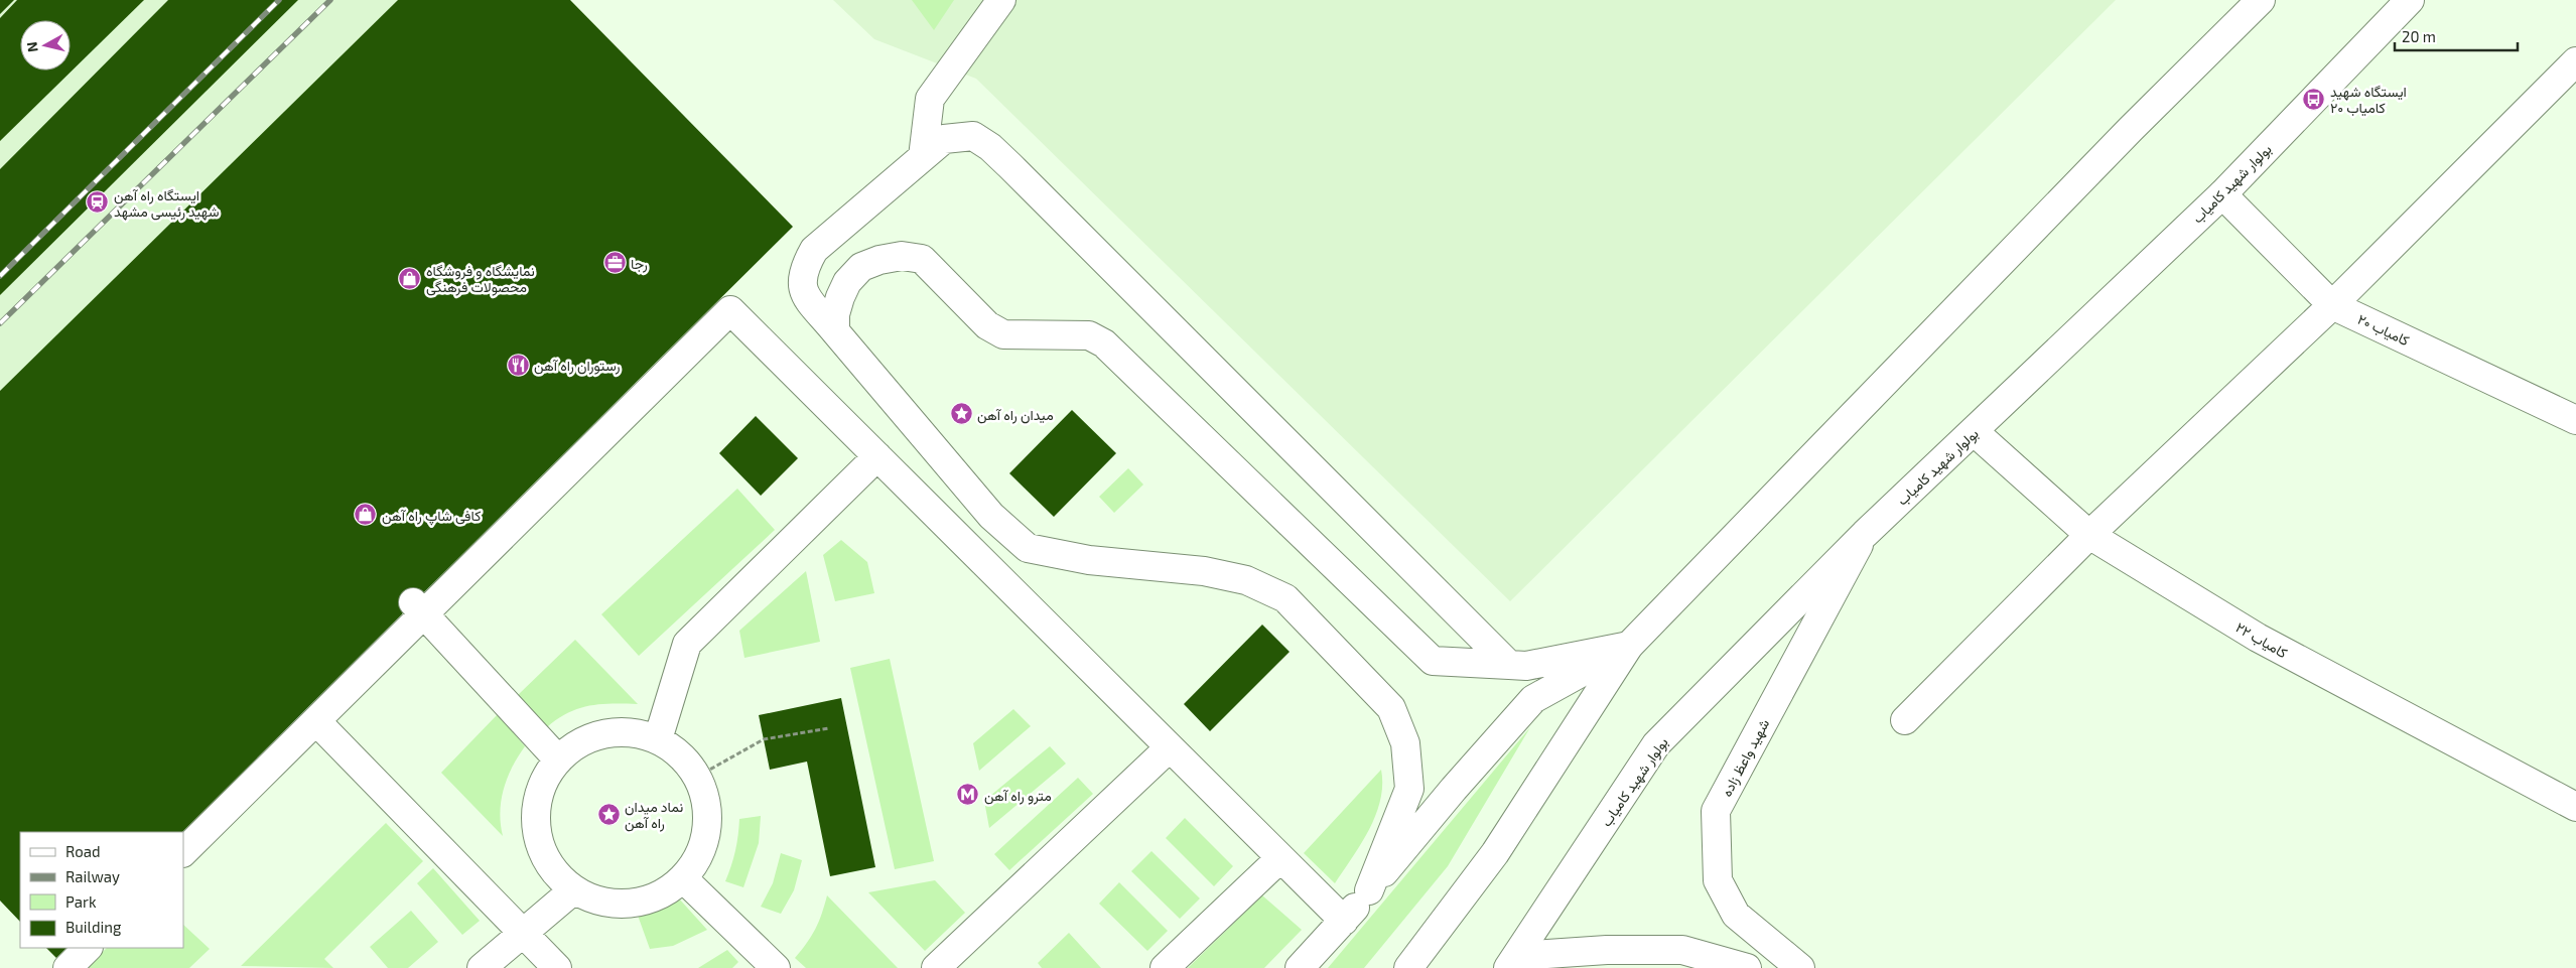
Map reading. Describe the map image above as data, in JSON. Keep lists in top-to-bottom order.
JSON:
{
  "streets": {
    "street": [
      "بولوار شهید کامیاب",
      "کامیاب ۲۰",
      "کامیاب ۲۲",
      "شهید واعظ زاده"
    ]
  },
  "crossings": [
    ["بولوار شهید کامیاب", "کامیاب ۲۰"],
    ["بولوار شهید کامیاب", "کامیاب ۲۲"],
    ["بولوار شهید کامیاب", "شهید واعظ زاده"]
  ],
  "places": {
    "bus stop": ["ایستگاه شهید کامیاب ۲۰"],
    "station": ["ایستگاه راه آهن شهید رئیسی مشهد"],
    "office": ["رجا"],
    "shop": ["نمایشگاه و فروشگاه محصولات فرهنگی", "کافی شاپ راه آهن"],
    "restaurant": ["رستوران راه آهن"],
    "place": ["میدان راه آهن", "نماد میدان راه آهن"],
    "metro station": ["مترو راه آهن"]
  },
  "legend": [
    "Road",
    "Railway",
    "Park",
    "Building"
  ],
  "scale_bar": "20 m",
  "north": "left"
}
